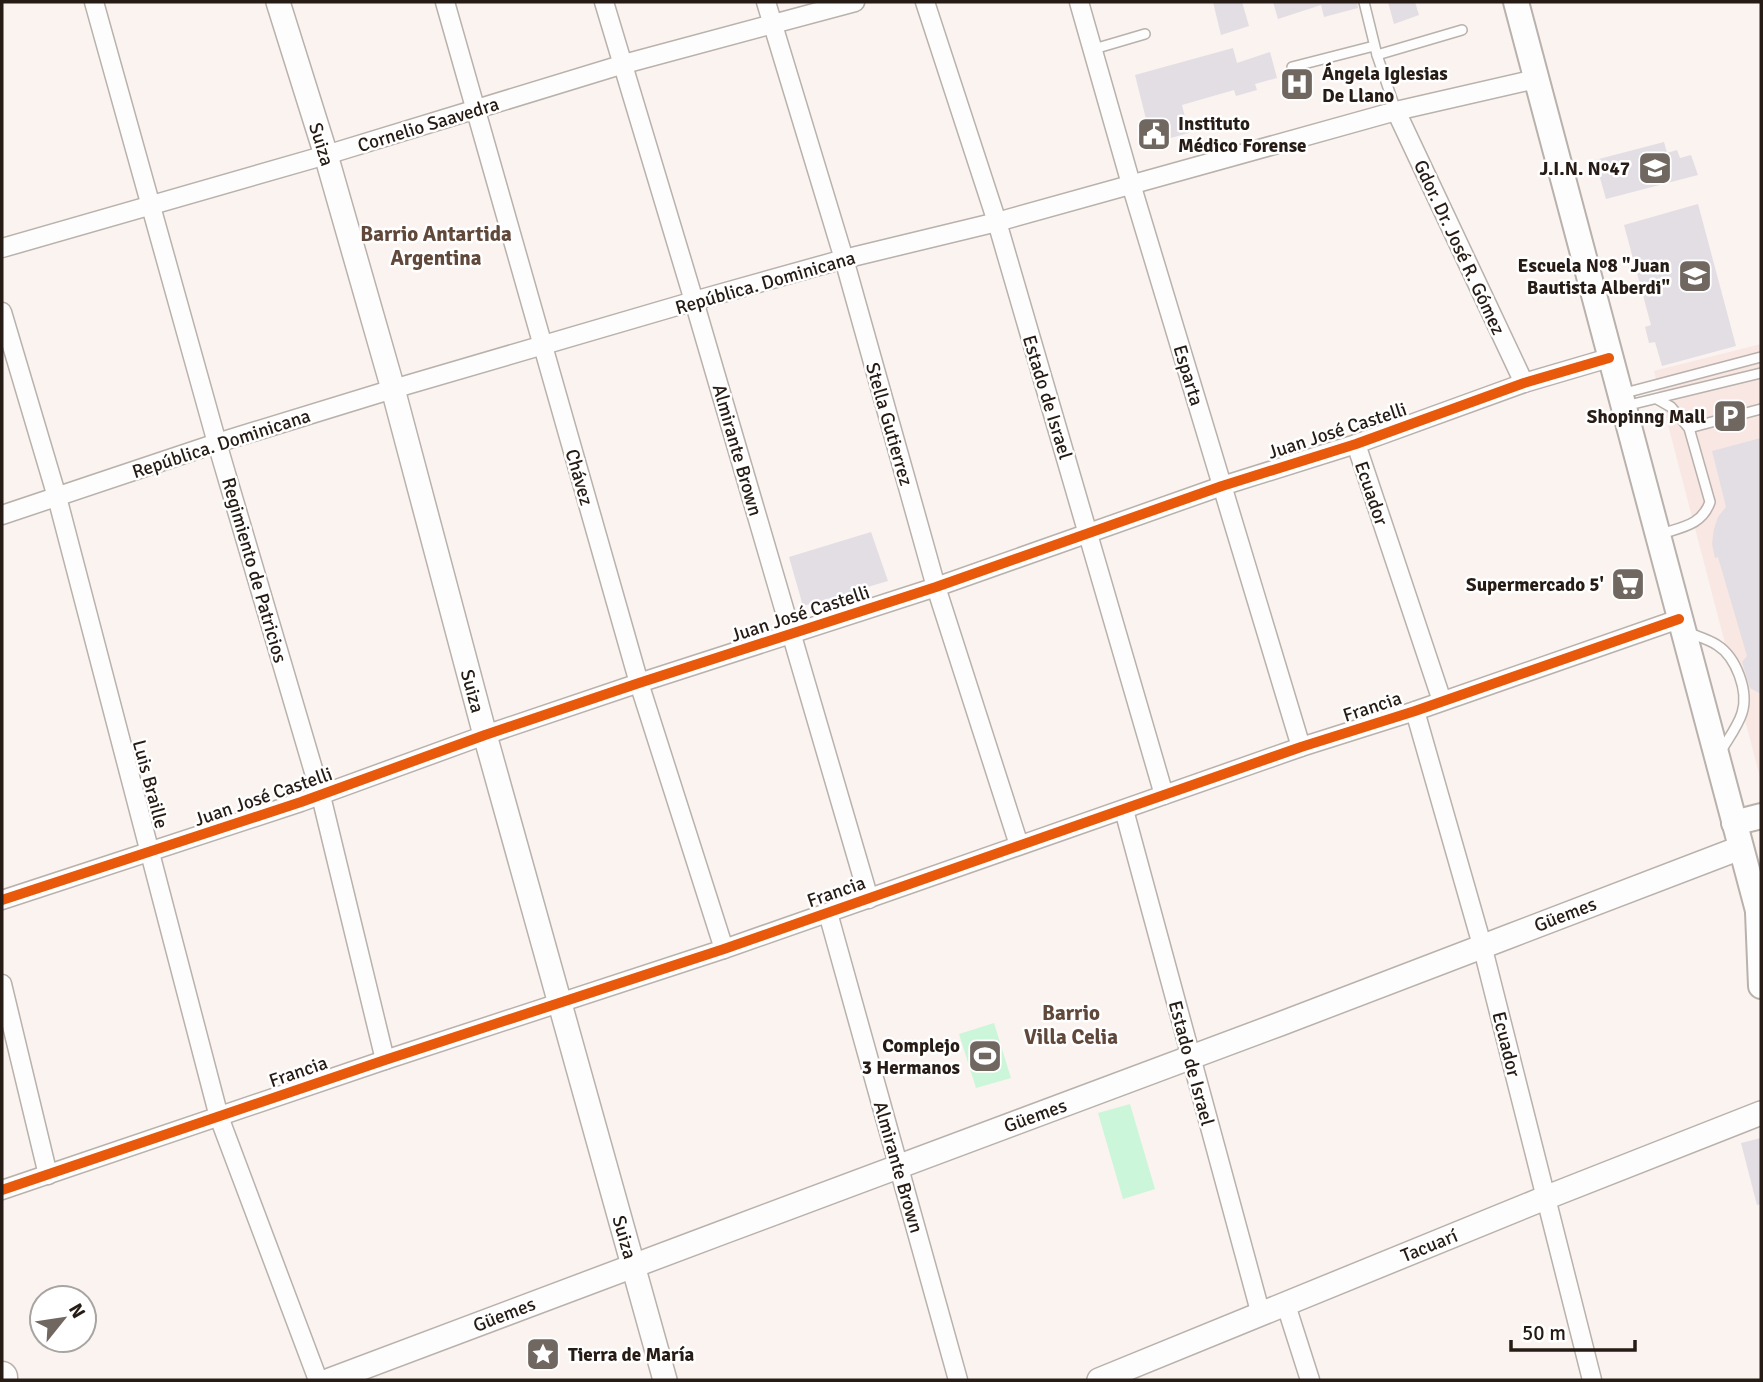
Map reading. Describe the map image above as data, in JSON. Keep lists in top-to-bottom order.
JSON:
{
  "streets": {
    "street": [
      "Cornelio Saavedra",
      "Suiza",
      "Gdor. Dr. José R. Gómez",
      "República. Dominicana",
      "Esparta",
      "Estado de Israel",
      "Stella Gutierrez",
      "Juan José Castelli",
      "Almirante Brown",
      "Chávez",
      "Ecuador",
      "Regimiento de Patricios",
      "Francia",
      "Luis Braille",
      "Güemes",
      "Tacuarí"
    ]
  },
  "crossings": [
    ["Cornelio Saavedra", "Suiza"],
    ["Cornelio Saavedra", "Stella Gutierrez"],
    ["Cornelio Saavedra", "Almirante Brown"],
    ["Cornelio Saavedra", "Chávez"],
    ["Cornelio Saavedra", "Regimiento de Patricios"],
    ["Suiza", "República. Dominicana"],
    ["Suiza", "Juan José Castelli"],
    ["Suiza", "Francia"],
    ["Suiza", "Güemes"],
    ["Gdor. Dr. José R. Gómez", "República. Dominicana"],
    ["Gdor. Dr. José R. Gómez", "Juan José Castelli"],
    ["República. Dominicana", "Esparta"],
    ["República. Dominicana", "Estado de Israel"],
    ["República. Dominicana", "Stella Gutierrez"],
    ["República. Dominicana", "Almirante Brown"],
    ["República. Dominicana", "Chávez"],
    ["República. Dominicana", "Regimiento de Patricios"],
    ["República. Dominicana", "Luis Braille"],
    ["Esparta", "Juan José Castelli"],
    ["Esparta", "Francia"],
    ["Estado de Israel", "Juan José Castelli"],
    ["Estado de Israel", "Francia"],
    ["Estado de Israel", "Güemes"],
    ["Estado de Israel", "Tacuarí"],
    ["Stella Gutierrez", "Juan José Castelli"],
    ["Stella Gutierrez", "Francia"],
    ["Juan José Castelli", "Almirante Brown"],
    ["Juan José Castelli", "Chávez"],
    ["Juan José Castelli", "Ecuador"],
    ["Juan José Castelli", "Regimiento de Patricios"],
    ["Juan José Castelli", "Luis Braille"],
    ["Almirante Brown", "Francia"],
    ["Almirante Brown", "Güemes"],
    ["Chávez", "Francia"],
    ["Ecuador", "Francia"],
    ["Ecuador", "Güemes"],
    ["Ecuador", "Tacuarí"],
    ["Regimiento de Patricios", "Francia"],
    ["Francia", "Luis Braille"]
  ],
  "districts": ["Barrio Antartida Argentina", "Barrio Villa Celia"],
  "places": {
    "hospital": ["Ángela Iglesias De Llano"],
    "public building": ["Instituto Médico Forense"],
    "school or university": ["J.I.N. Nº47", "Escuela Nº8 \"Juan Bautista Alberdi\""],
    "parking": ["Shopinng Mall"],
    "supermarket": ["Supermercado 5'"],
    "sports": ["Complejo 3 Hermanos"],
    "place": ["Tierra de María"]
  },
  "scale_bar": "50 m",
  "north": "top right"
}
